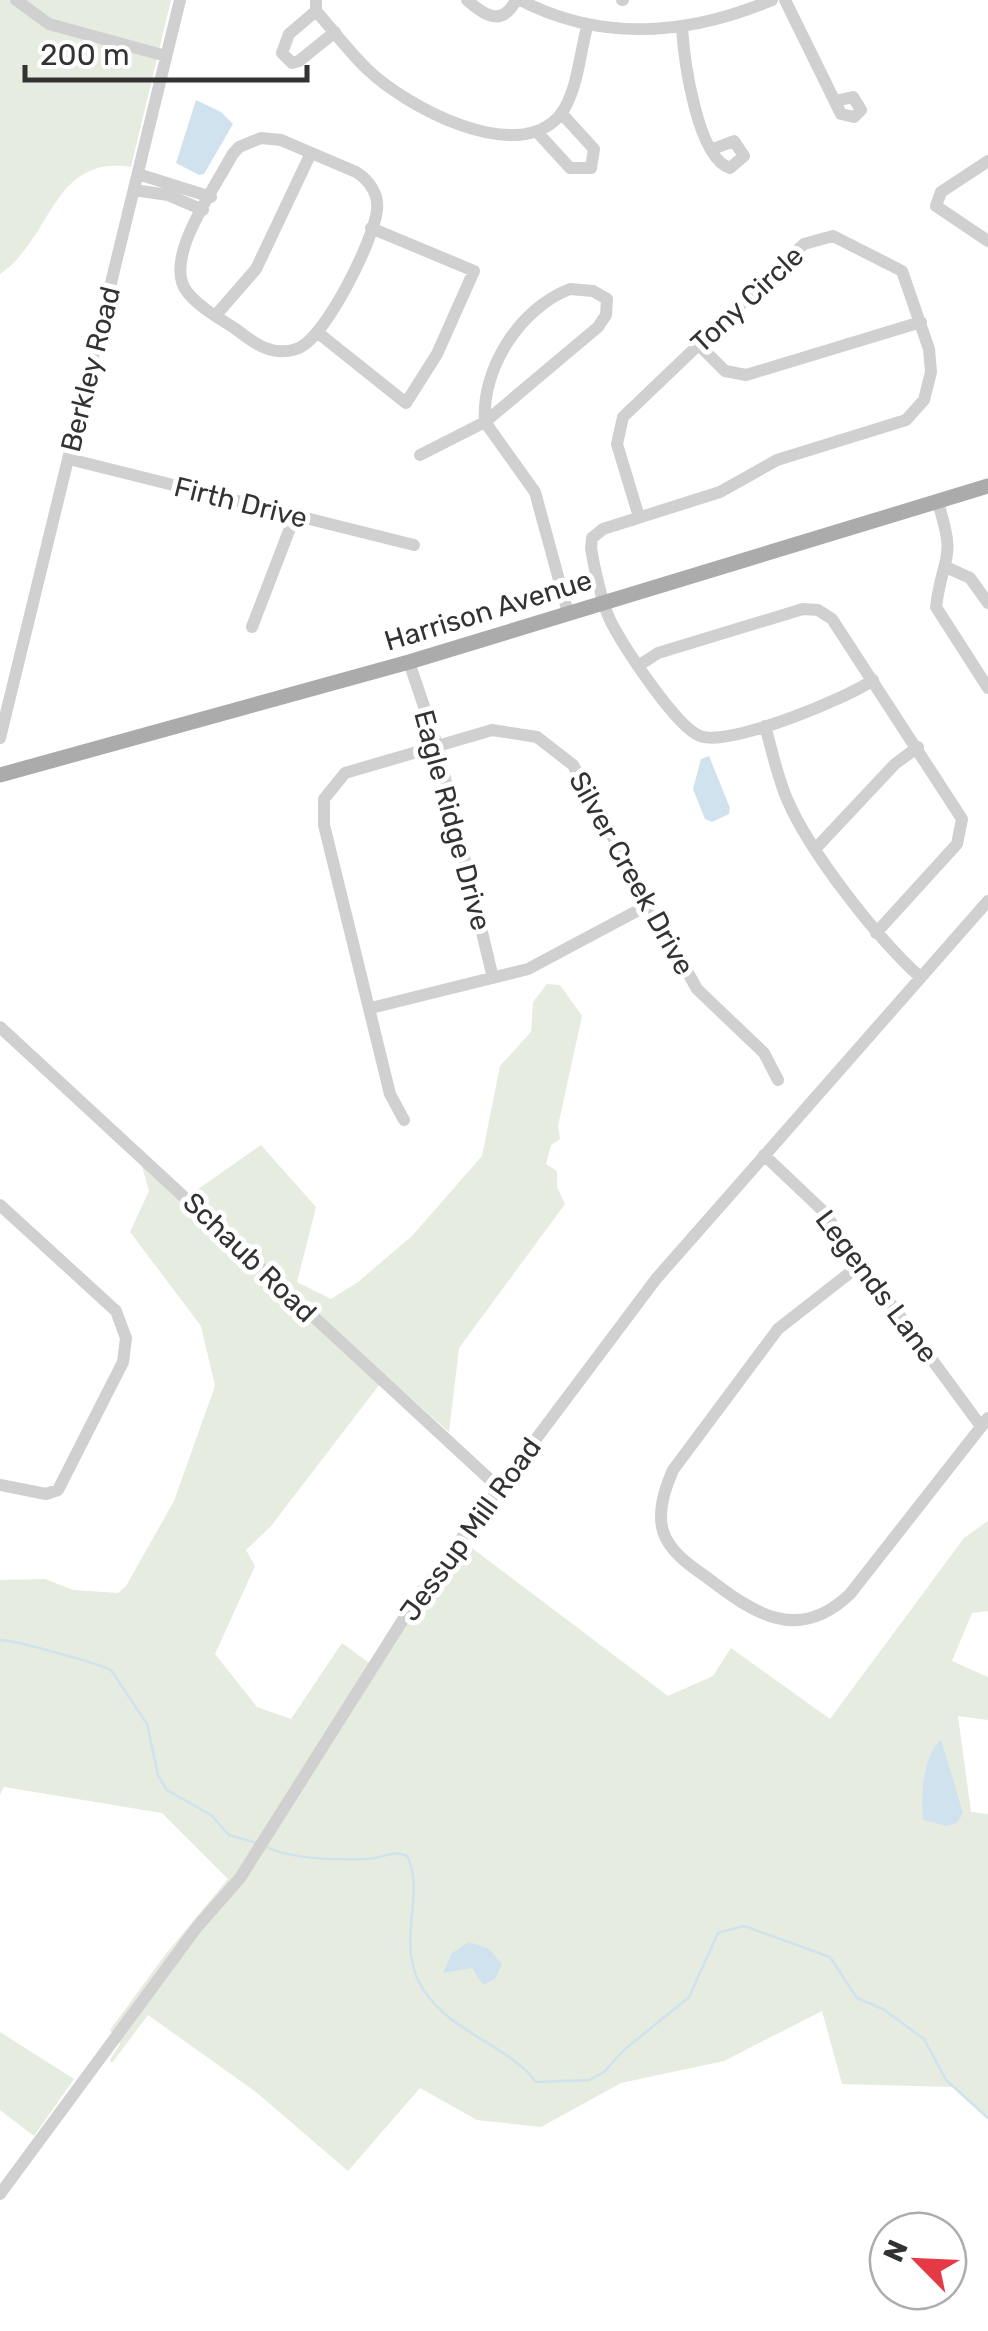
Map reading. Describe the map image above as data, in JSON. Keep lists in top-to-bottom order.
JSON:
{
  "streets": {
    "main road": ["Harrison Avenue"],
    "street": [
      "Tony Circle",
      "Berkley Road",
      "Firth Drive",
      "Eagle Ridge Drive",
      "Silver Creek Drive",
      "Schaub Road",
      "Legends Lane",
      "Jessup Mill Road"
    ]
  },
  "crossings": [
    ["Tony Circle", "Harrison Avenue"],
    ["Berkley Road", "Firth Drive"],
    ["Harrison Avenue", "Eagle Ridge Drive"],
    ["Eagle Ridge Drive", "Silver Creek Drive"],
    ["Schaub Road", "Jessup Mill Road"],
    ["Legends Lane", "Jessup Mill Road"]
  ],
  "scale_bar": "200 m",
  "north": "top left"
}
